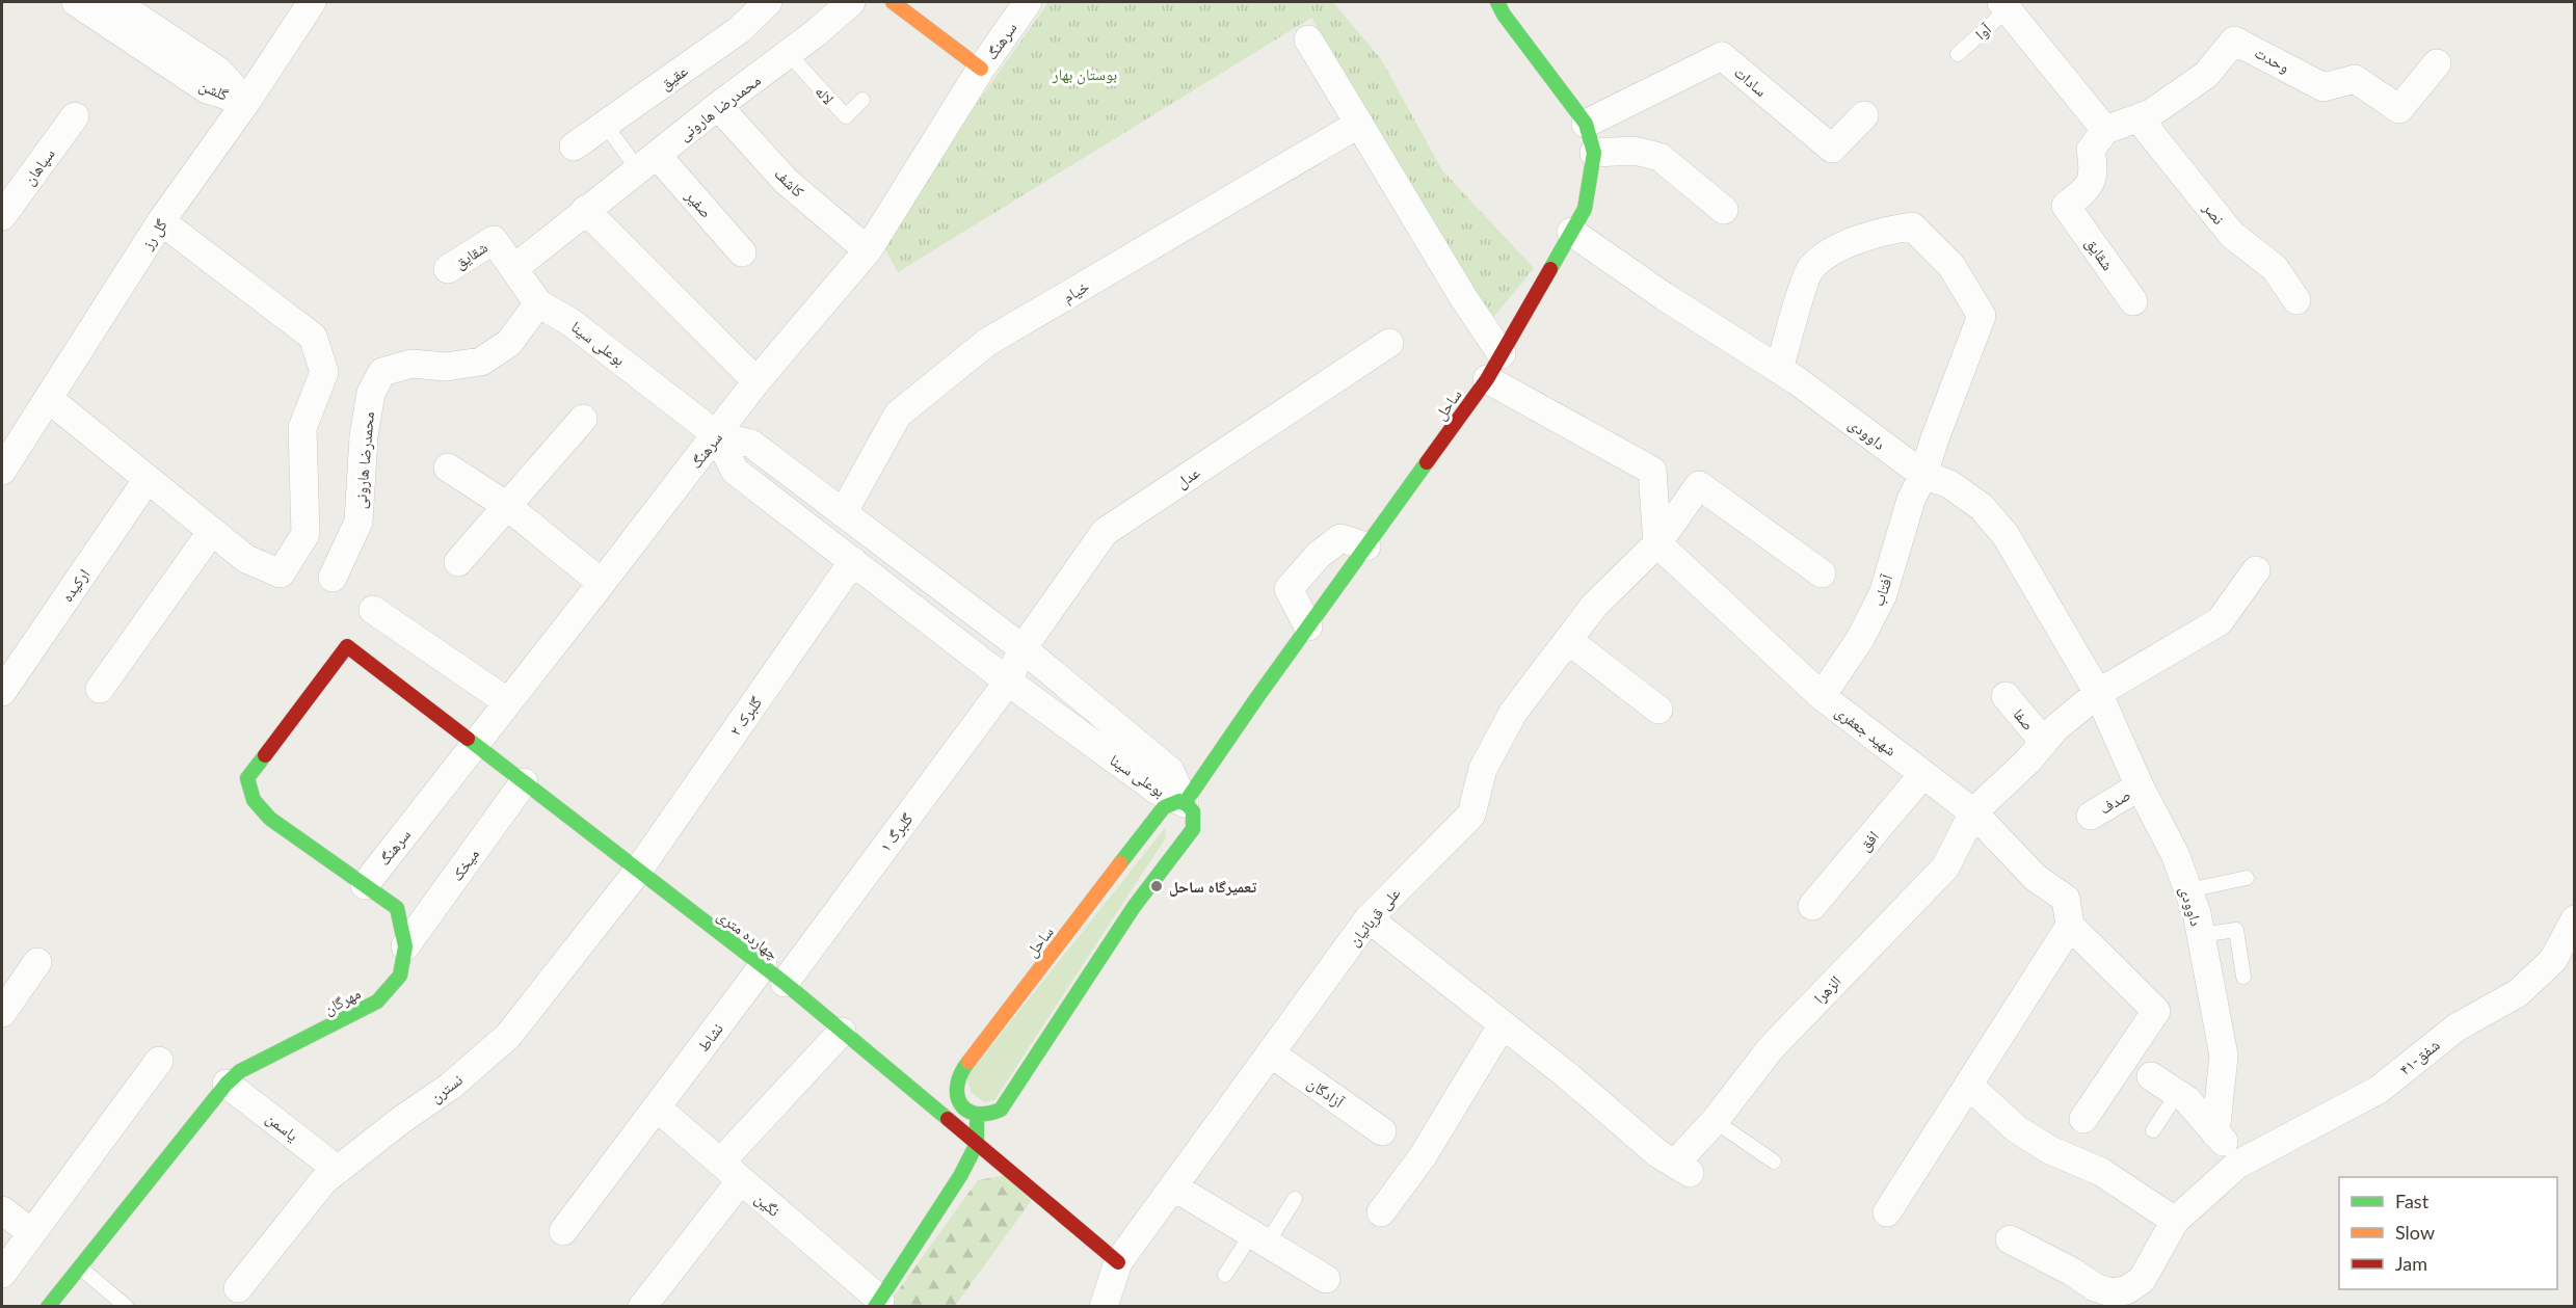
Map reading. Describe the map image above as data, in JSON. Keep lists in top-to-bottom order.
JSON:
{
  "streets": {
    "street": [
      "سرهنگ",
      "وحدت",
      "عقیق",
      "سادات",
      "گلشن",
      "محمدرضا هارونی",
      "سپاهان",
      "کاشف",
      "صفیر",
      "نصر",
      "گل رز",
      "شقایق",
      "خیام",
      "بوعلی سینا",
      "ساحل",
      "داوودی",
      "عدل",
      "ارکیده",
      "آفتاب",
      "گلبرک ۲",
      "صفا",
      "شهید جعفری",
      "صدف",
      "گلبرگ ۱",
      "افق",
      "میخک",
      "علی قربانیان",
      "چهارده متری",
      "الزهرا",
      "مهرگان",
      "نشاط",
      "شفق-۴۱",
      "نسترن",
      "آزادگان",
      "یاسمن",
      "نگین"
    ],
    "lane": ["آوا", "لاله"]
  },
  "crossings": [
    ["سرهنگ", "کاشف"],
    ["سرهنگ", "بوعلی سینا"],
    ["سرهنگ", "چهارده متری"],
    ["سرهنگ", "مهرگان"],
    ["وحدت", "نصر"],
    ["وحدت", "شقایق"],
    ["سادات", "ساحل"],
    ["گلشن", "گل رز"],
    ["لاله", "محمدرضا هارونی"],
    ["محمدرضا هارونی", "کاشف"],
    ["محمدرضا هارونی", "صفیر"],
    ["محمدرضا هارونی", "بوعلی سینا"],
    ["شقایق", "بوعلی سینا"],
    ["خیام", "بوعلی سینا"],
    ["بوعلی سینا", "ساحل"],
    ["بوعلی سینا", "عدل"],
    ["بوعلی سینا", "گلبرک ۲"],
    ["بوعلی سینا", "گلبرگ ۱"],
    ["ساحل", "داوودی"],
    ["داوودی", "آفتاب"],
    ["داوودی", "صدف"],
    ["عدل", "گلبرگ ۱"],
    ["آفتاب", "شهید جعفری"],
    ["گلبرک ۲", "چهارده متری"],
    ["گلبرک ۲", "نسترن"],
    ["شهید جعفری", "افق"],
    ["شهید جعفری", "علی قربانیان"],
    ["شهید جعفری", "الزهرا"],
    ["گلبرگ ۱", "چهارده متری"],
    ["گلبرگ ۱", "نشاط"],
    ["میخک", "چهارده متری"],
    ["میخک", "مهرگان"],
    ["علی قربانیان", "چهارده متری"],
    ["علی قربانیان", "الزهرا"],
    ["علی قربانیان", "آزادگان"],
    ["چهارده متری", "مهرگان"],
    ["چهارده متری", "نشاط"],
    ["چهارده متری", "نسترن"],
    ["مهرگان", "یاسمن"],
    ["نشاط", "نگین"],
    ["نسترن", "یاسمن"]
  ],
  "parks": ["بوستان بهار"],
  "places": ["تعمیرگاه ساحل"],
  "legend": ["Fast", "Slow", "Jam"]
}
